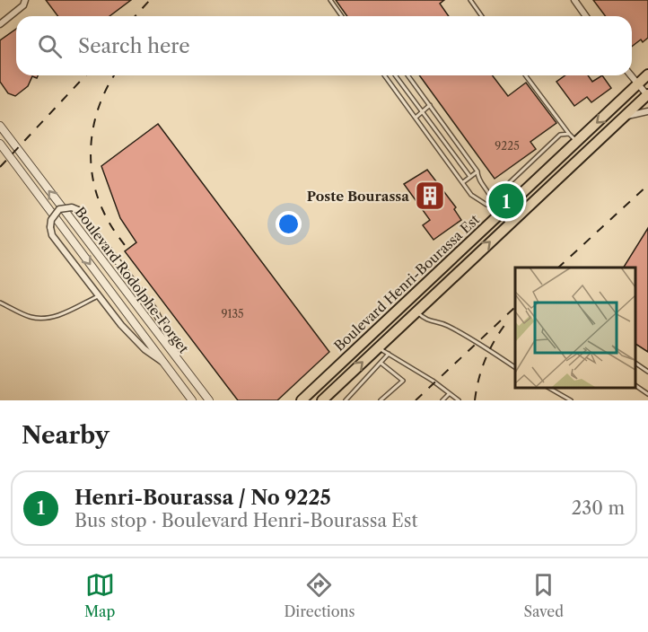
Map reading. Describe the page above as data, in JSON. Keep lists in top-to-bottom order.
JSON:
{
  "streets": {
    "main road": ["Boulevard Henri-Bourassa Est"],
    "street": ["Boulevard Rodolphe-Forget"]
  },
  "places": {
    "building": ["Poste Bourassa"]
  },
  "house_numbers": ["9225", "9135"],
  "page": {
    "search": "Search here",
    "pins": "1",
    "heading": "Nearby",
    "list": [
      {
        "mark": "1",
        "name": "Henri-Bourassa / No 9225",
        "note": "Bus stop · Boulevard Henri-Bourassa Est",
        "value": "230 m"
      }
    ],
    "nav": ["Map", "Directions", "Saved"]
  }
}
